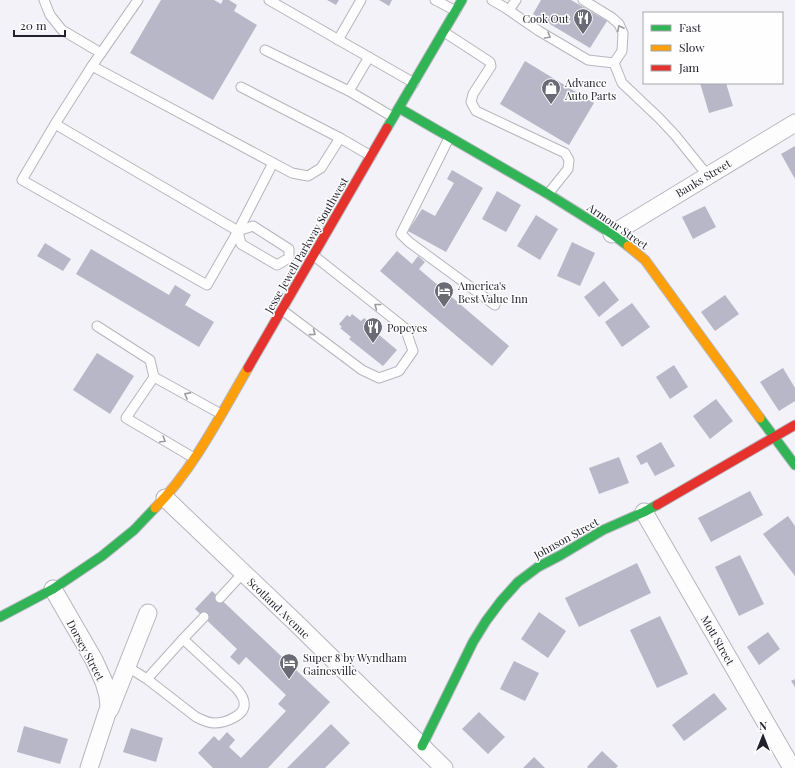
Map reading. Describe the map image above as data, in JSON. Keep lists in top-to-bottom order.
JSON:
{
  "streets": {
    "street": [
      "Banks Street",
      "Armour Street",
      "Jesse Jewell Parkway Southwest",
      "Johnson Street",
      "Scotland Avenue",
      "Mott Street",
      "Dorsey Street"
    ]
  },
  "crossings": [
    ["Banks Street", "Armour Street"],
    ["Armour Street", "Jesse Jewell Parkway Southwest"],
    ["Armour Street", "Johnson Street"],
    ["Jesse Jewell Parkway Southwest", "Scotland Avenue"],
    ["Jesse Jewell Parkway Southwest", "Dorsey Street"],
    ["Johnson Street", "Scotland Avenue"],
    ["Johnson Street", "Mott Street"]
  ],
  "places": {
    "restaurant": ["Cook Out", "Popeyes"],
    "shop": ["Advance Auto Parts"],
    "hotel": ["America's Best Value Inn", "Super 8 by Wyndham Gainesville"]
  },
  "legend": ["Fast", "Slow", "Jam"],
  "scale_bar": "20 m",
  "north": "top"
}
